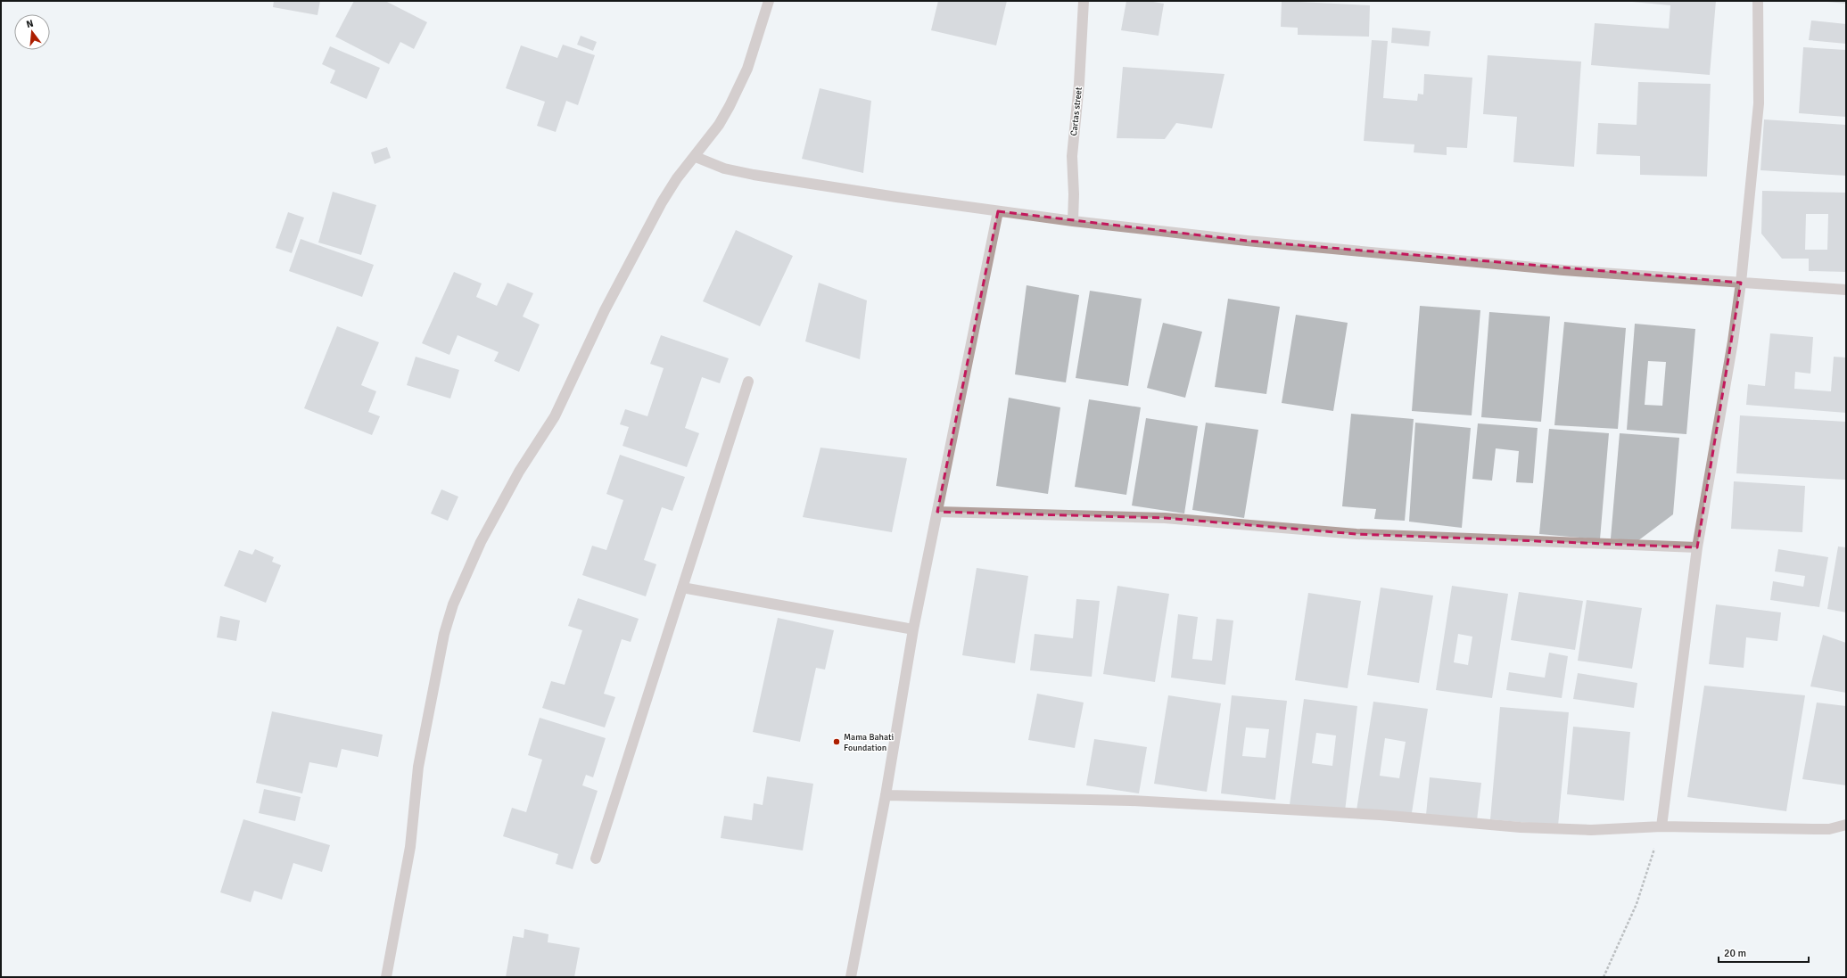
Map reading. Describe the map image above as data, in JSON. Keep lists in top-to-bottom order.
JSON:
{
  "streets": {
    "street": ["Cartas street"]
  },
  "places": ["Mama Bahati Foundation"],
  "scale_bar": "20 m",
  "north": "top"
}
